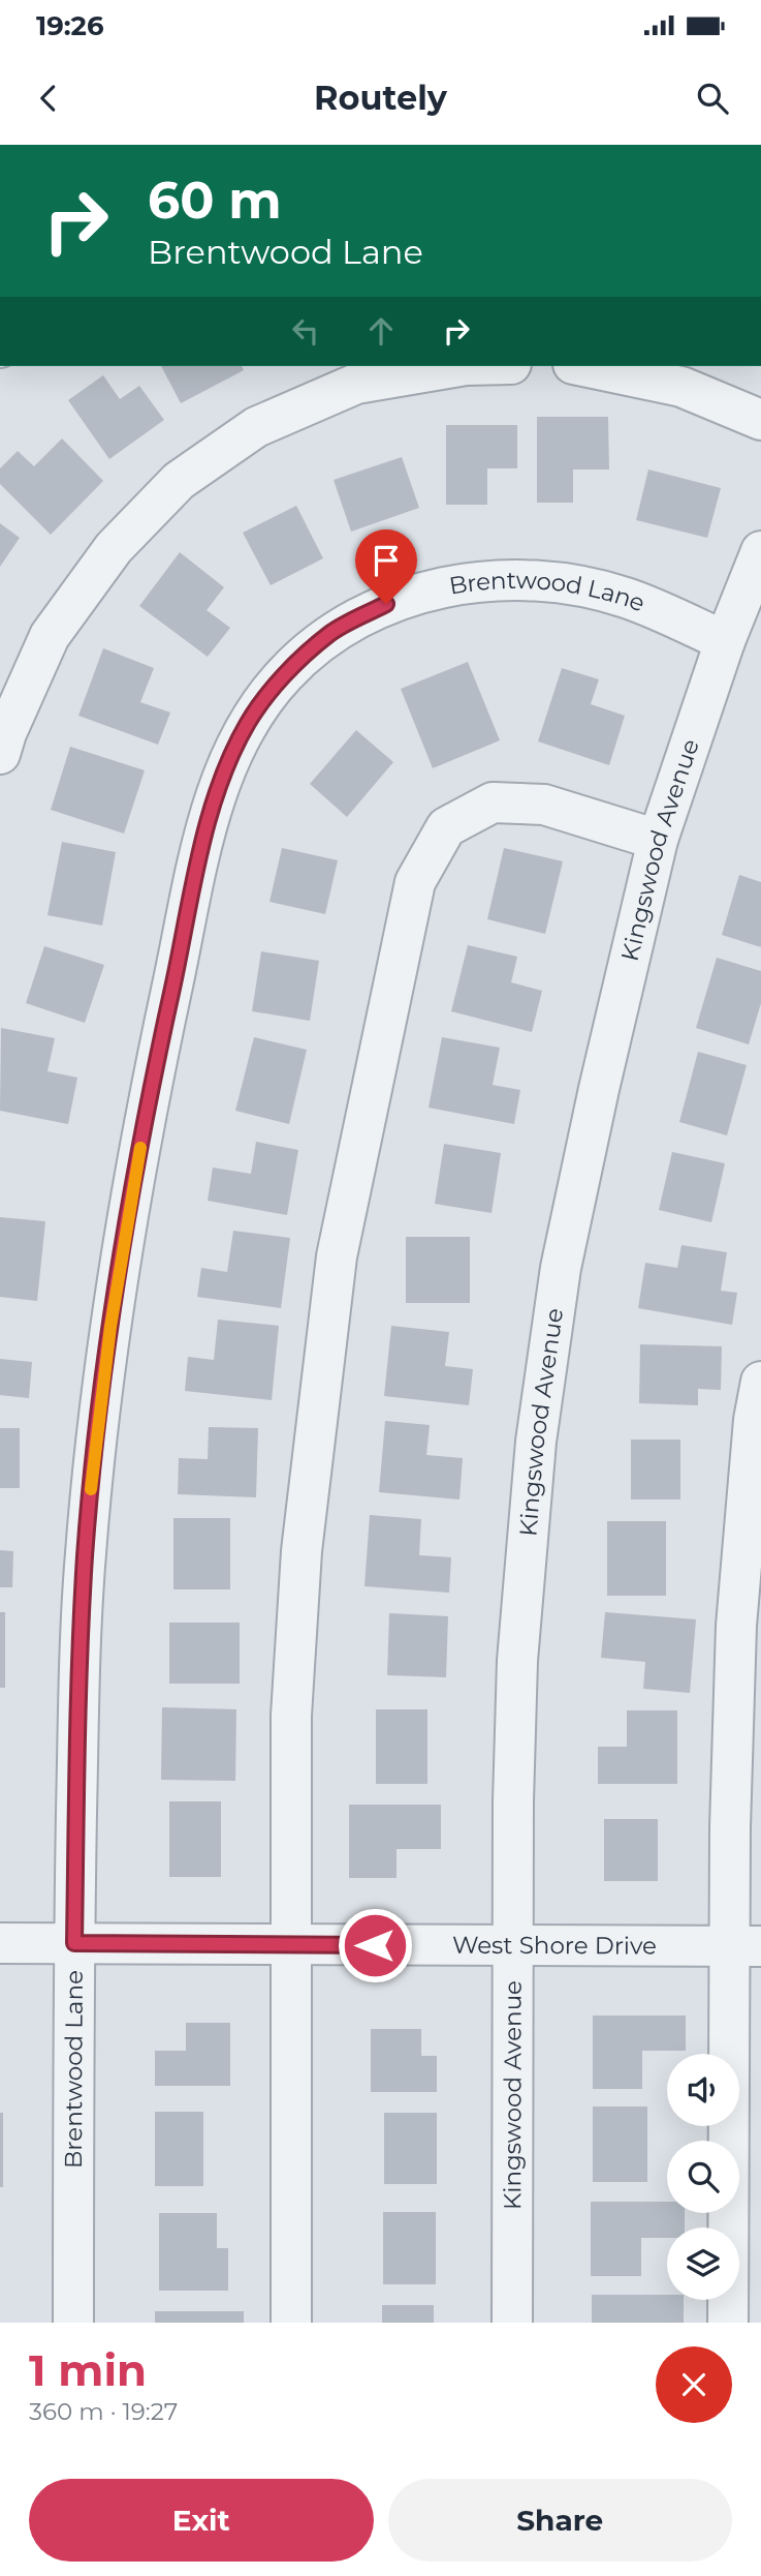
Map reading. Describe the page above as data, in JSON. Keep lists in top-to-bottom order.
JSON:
{
  "streets": {
    "street": ["Brentwood Lane", "Kingswood Avenue", "West Shore Drive"]
  },
  "crossings": [
    ["Brentwood Lane", "Kingswood Avenue"],
    ["Brentwood Lane", "West Shore Drive"],
    ["Kingswood Avenue", "West Shore Drive"]
  ],
  "page": {
    "status": "19:26",
    "header": "Routely",
    "turn": ["60 m", "Brentwood Lane"],
    "heading": ["1 min", "360 m · 19:27"],
    "buttons": ["Exit", "Share"]
  }
}
